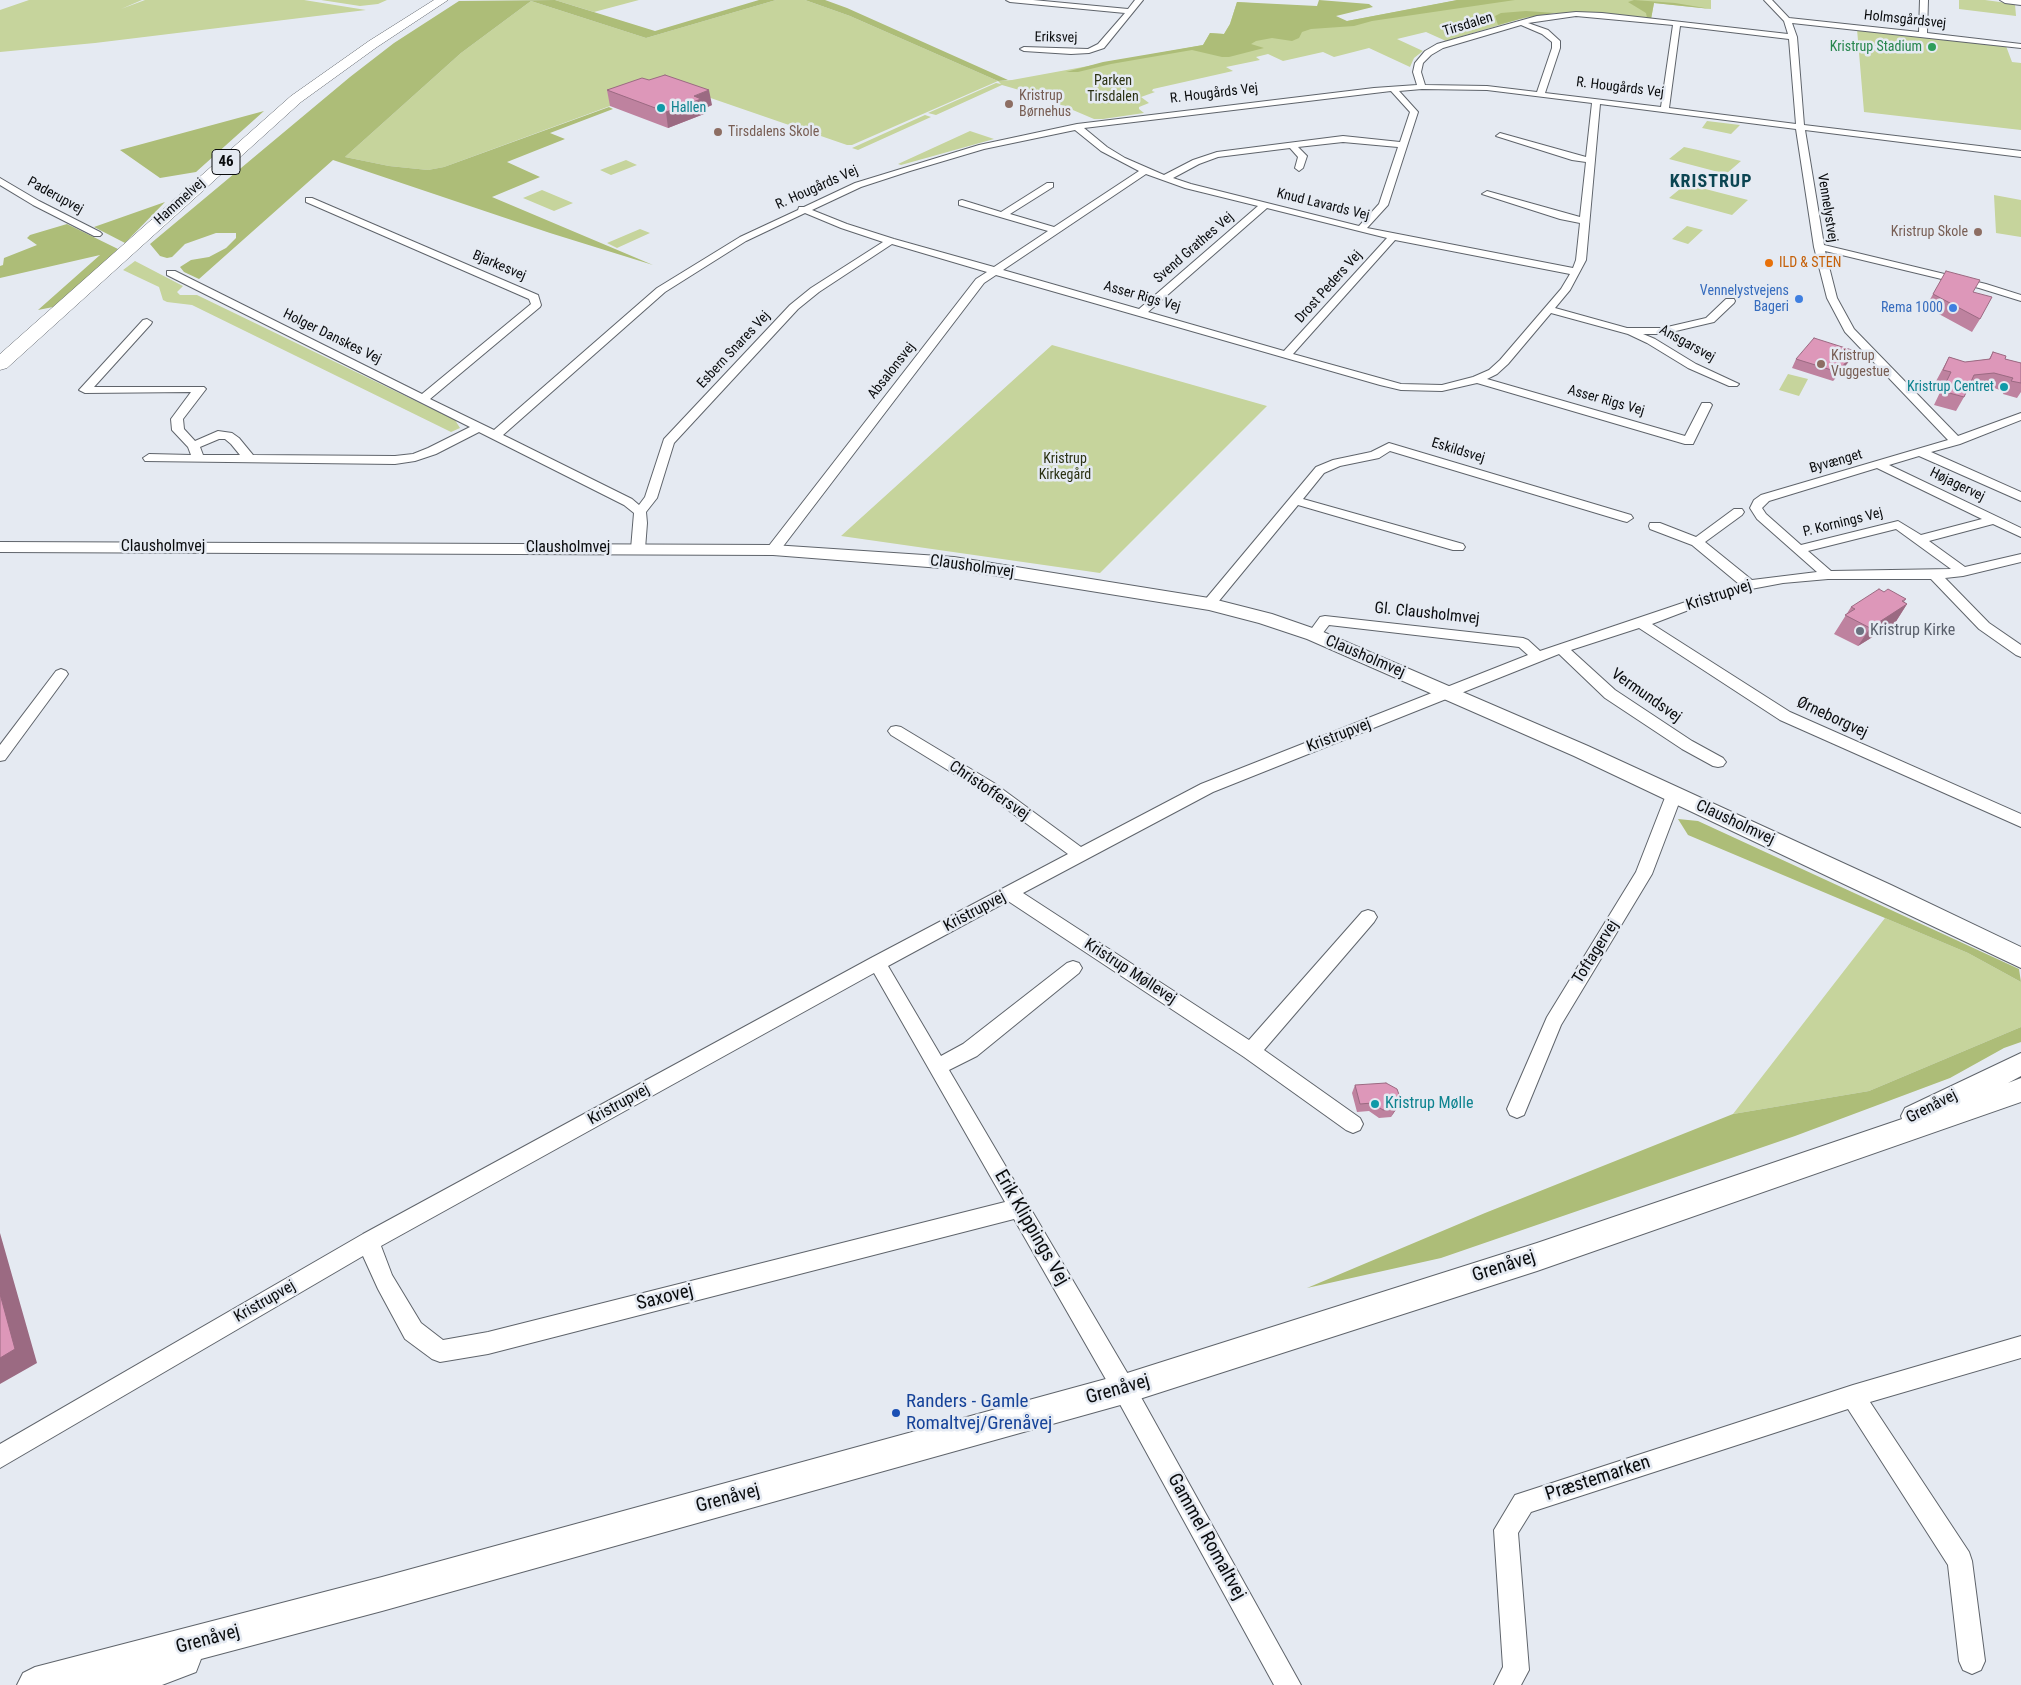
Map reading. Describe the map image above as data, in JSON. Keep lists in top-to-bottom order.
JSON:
{
  "streets": {
    "highway": ["46", "Hammelvej"],
    "street": [
      "Holmsgårdsvej",
      "Tirsdalen",
      "Eriksvej",
      "R. Hougårds Vej",
      "Paderupvej",
      "Knud Lavards Vej",
      "Vennelystvej",
      "Svend Grathes Vej",
      "Bjarkesvej",
      "Drost Peders Vej",
      "Asser Rigs Vej",
      "Holger Danskes Vej",
      "Ansgarsvej",
      "Esbern Snares Vej",
      "Absalonsvej",
      "Eskildsvej",
      "Byvænget",
      "Højagervej",
      "P. Kornings Vej",
      "Clausholmvej",
      "Kristrupvej",
      "Gl. Clausholmvej",
      "Vermundsvej",
      "Ørneborgvej",
      "Christoffersvej",
      "Toftagervej",
      "Kristrup Møllevej",
      "Grenåvej",
      "Erik Klippings Vej",
      "Saxovej",
      "Præstemarken",
      "Gammel Romaltvej"
    ]
  },
  "crossings": [
    ["Holmsgårdsvej", "Vennelystvej"],
    ["Tirsdalen", "R. Hougårds Vej"],
    ["Tirsdalen", "Vennelystvej"],
    ["R. Hougårds Vej", "Knud Lavards Vej"],
    ["R. Hougårds Vej", "Vennelystvej"],
    ["R. Hougårds Vej", "Asser Rigs Vej"],
    ["R. Hougårds Vej", "Holger Danskes Vej"],
    ["Knud Lavards Vej", "Svend Grathes Vej"],
    ["Knud Lavards Vej", "Drost Peders Vej"],
    ["Knud Lavards Vej", "Asser Rigs Vej"],
    ["Knud Lavards Vej", "Absalonsvej"],
    ["Vennelystvej", "Byvænget"],
    ["Svend Grathes Vej", "Asser Rigs Vej"],
    ["Bjarkesvej", "Holger Danskes Vej"],
    ["Drost Peders Vej", "Asser Rigs Vej"],
    ["Asser Rigs Vej", "Ansgarsvej"],
    ["Asser Rigs Vej", "Esbern Snares Vej"],
    ["Asser Rigs Vej", "Absalonsvej"],
    ["Holger Danskes Vej", "Esbern Snares Vej"],
    ["Absalonsvej", "Clausholmvej"],
    ["Eskildsvej", "Clausholmvej"],
    ["Byvænget", "Højagervej"],
    ["Byvænget", "P. Kornings Vej"],
    ["Byvænget", "Kristrupvej"],
    ["P. Kornings Vej", "Kristrupvej"],
    ["Clausholmvej", "Kristrupvej"],
    ["Clausholmvej", "Gl. Clausholmvej"],
    ["Clausholmvej", "Toftagervej"],
    ["Kristrupvej", "Gl. Clausholmvej"],
    ["Kristrupvej", "Vermundsvej"],
    ["Kristrupvej", "Ørneborgvej"],
    ["Kristrupvej", "Christoffersvej"],
    ["Kristrupvej", "Kristrup Møllevej"],
    ["Kristrupvej", "Erik Klippings Vej"],
    ["Kristrupvej", "Saxovej"],
    ["Grenåvej", "Erik Klippings Vej"],
    ["Grenåvej", "Gammel Romaltvej"],
    ["Erik Klippings Vej", "Saxovej"],
    ["Erik Klippings Vej", "Gammel Romaltvej"]
  ],
  "districts": ["KRISTRUP"],
  "parks": ["Parken Tirsdalen", "Kristrup Kirkegård"],
  "places": [
    "Kristrup Stadium",
    "Kristrup Børnehus",
    "Hallen",
    "Tirsdalens Skole",
    "Kristrup Skole",
    "ILD & STEN",
    "Vennelystvejens Bageri",
    "Rema 1000",
    "Kristrup Vuggestue",
    "Kristrup Centret",
    "Kristrup Kirke",
    "Kristrup Mølle",
    "Randers - Gamle Romaltvej/Grenåvej"
  ]
}
